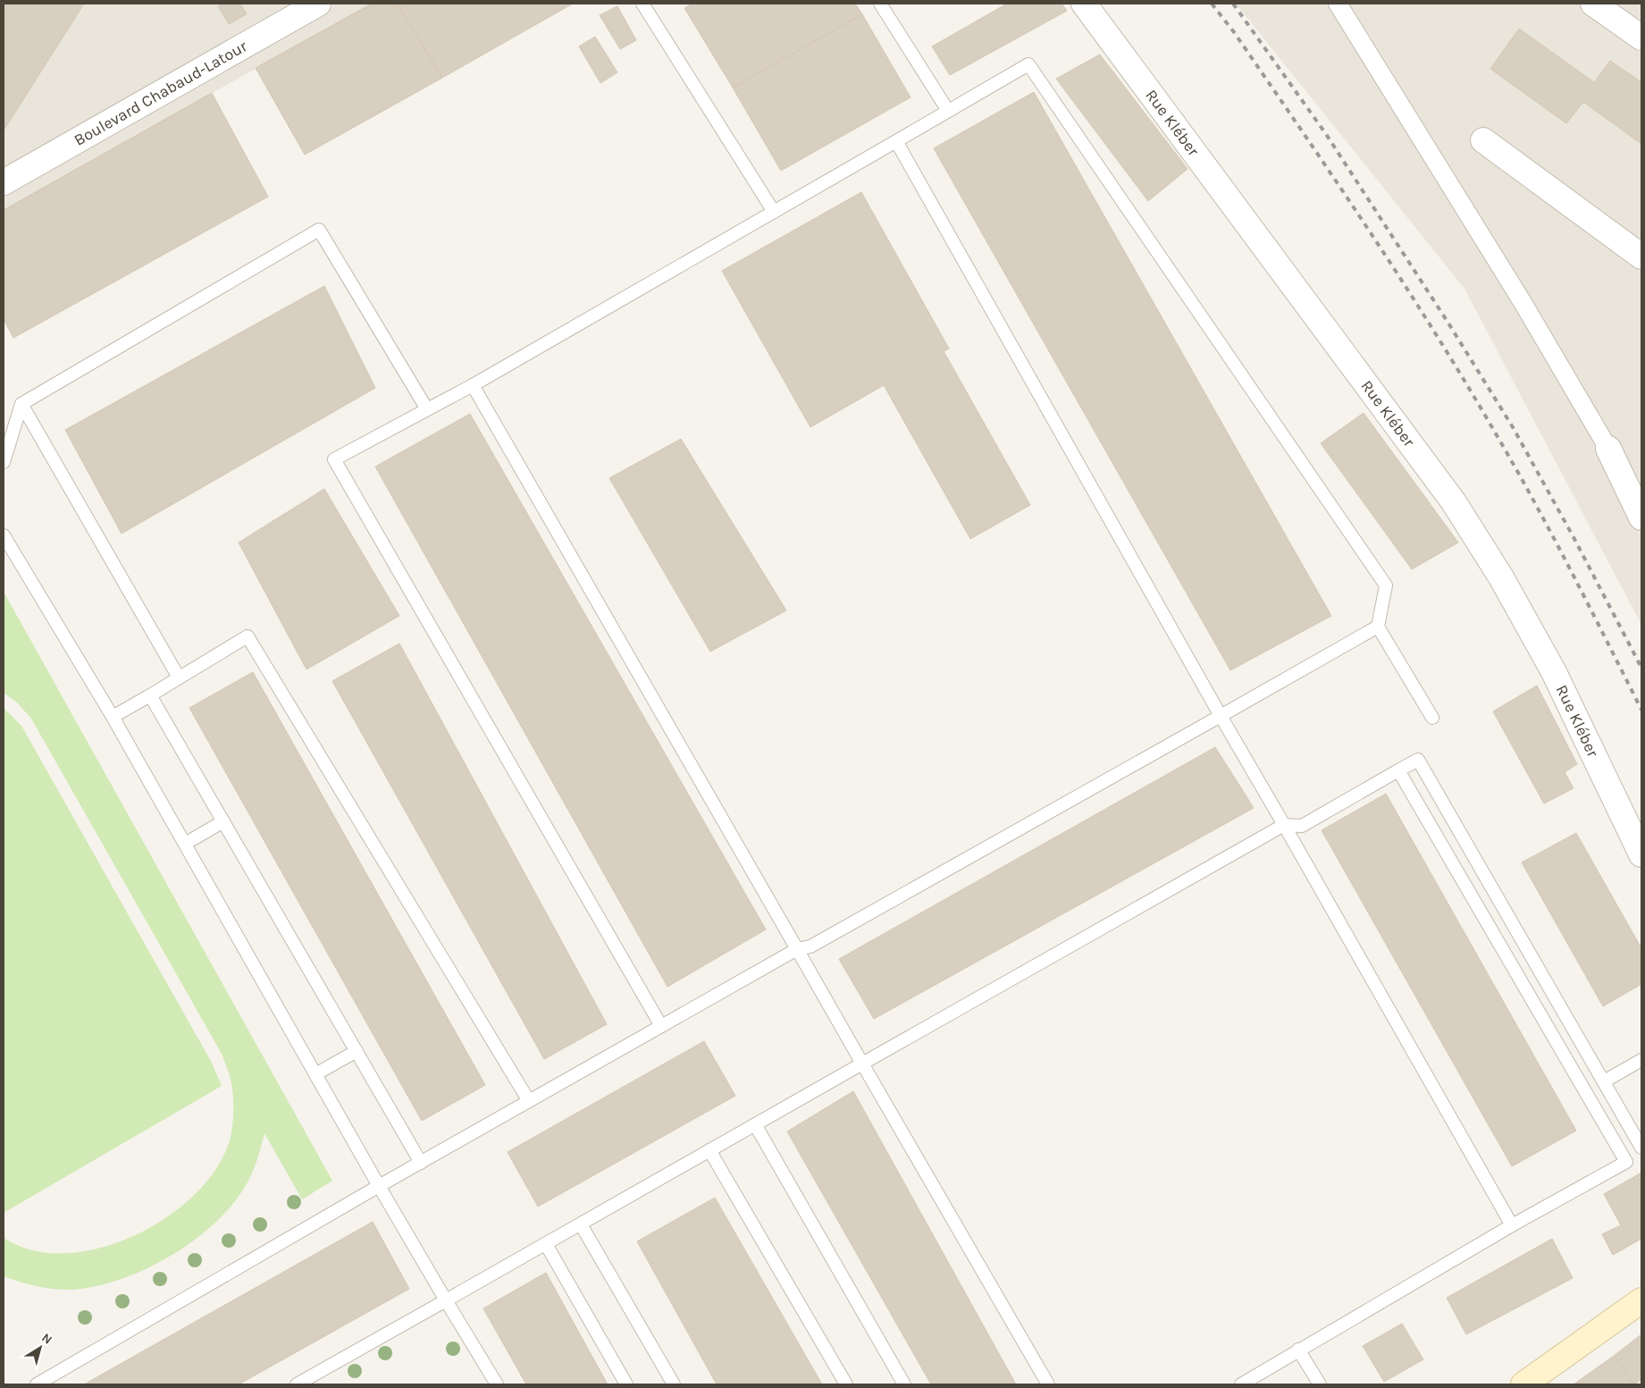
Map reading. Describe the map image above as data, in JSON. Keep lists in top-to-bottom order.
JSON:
{
  "streets": {
    "street": ["Boulevard Chabaud-Latour", "Rue Kléber"]
  },
  "north": "top right"
}
